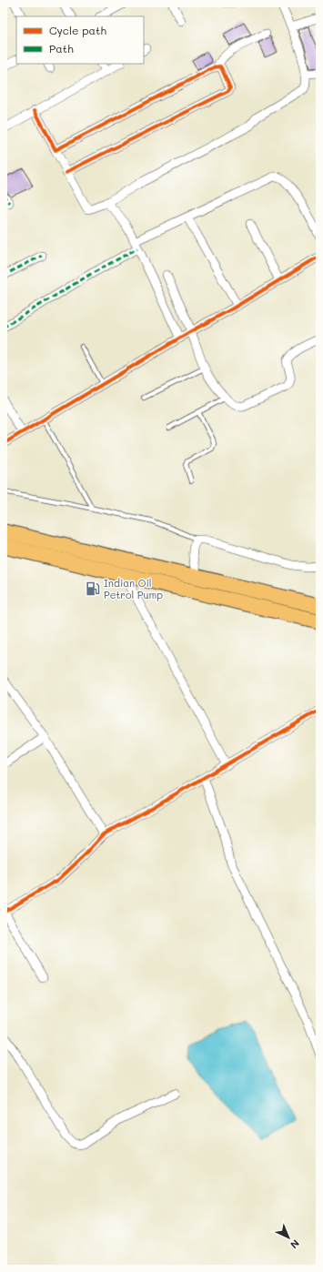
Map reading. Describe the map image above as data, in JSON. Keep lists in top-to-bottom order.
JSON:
{
  "places": {
    "fuel station": ["Indian Oil Petrol Pump"]
  },
  "legend": ["Cycle path", "Path"],
  "north": "bottom right"
}
